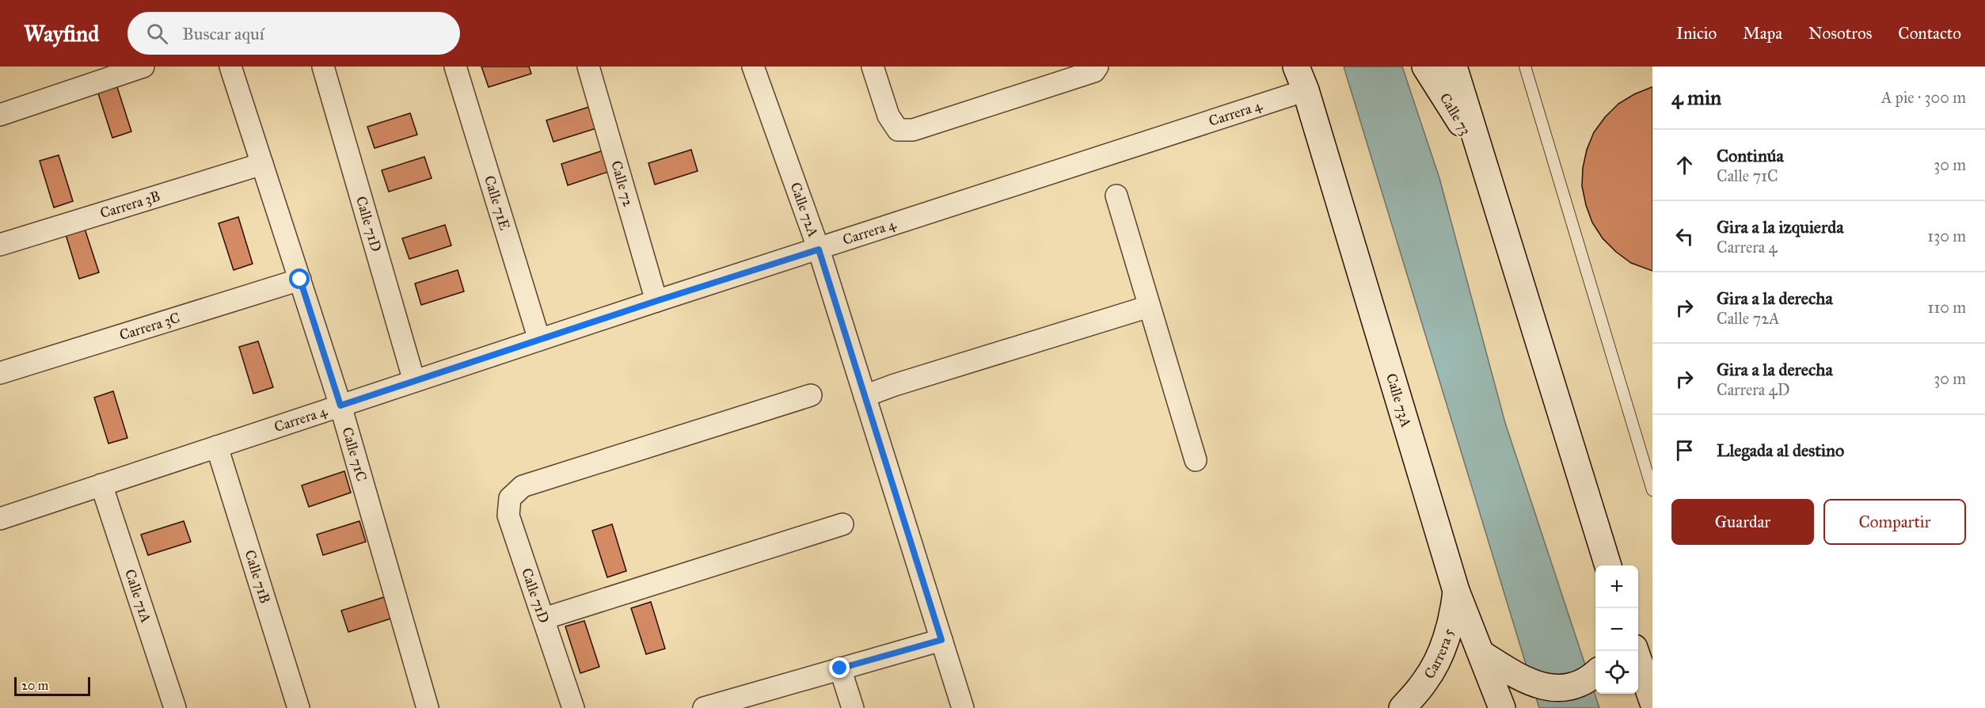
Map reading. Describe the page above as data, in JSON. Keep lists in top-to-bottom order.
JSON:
{
  "streets": {
    "main road": ["Calle 73", "Calle 73A", "Carrera 5"],
    "street": [
      "Carrera 4",
      "Calle 72",
      "Calle 71E",
      "Carrera 3B",
      "Calle 72A",
      "Calle 71D",
      "Carrera 3C",
      "Calle 71C",
      "Calle 71B",
      "Calle 71A"
    ]
  },
  "crossings": [
    ["Carrera 4", "Calle 72"],
    ["Carrera 4", "Calle 71E"],
    ["Carrera 4", "Calle 72A"],
    ["Carrera 4", "Calle 71D"],
    ["Carrera 4", "Calle 73A"],
    ["Carrera 4", "Calle 71C"],
    ["Carrera 4", "Calle 71B"],
    ["Carrera 4", "Calle 71A"],
    ["Carrera 3B", "Calle 71C"],
    ["Carrera 3C", "Calle 71C"],
    ["Calle 73A", "Carrera 5"]
  ],
  "scale_bar": "20 m",
  "page": {
    "header": "Wayfind",
    "search": "Buscar aquí",
    "nav": [
      "Inicio",
      "Mapa",
      "Nosotros",
      "Contacto"
    ],
    "heading": ["4 min", "A pie · 300 m"],
    "list": [
      ["Continúa", "Calle 71C", "30 m"],
      ["Gira a la izquierda", "Carrera 4", "130 m"],
      ["Gira a la derecha", "Calle 72A", "110 m"],
      ["Gira a la derecha", "Carrera 4D", "30 m"],
      "Llegada al destino"
    ],
    "buttons": ["Guardar", "Compartir"],
    "map_buttons": ["+", "−"],
    "scale": "20 m"
  }
}
